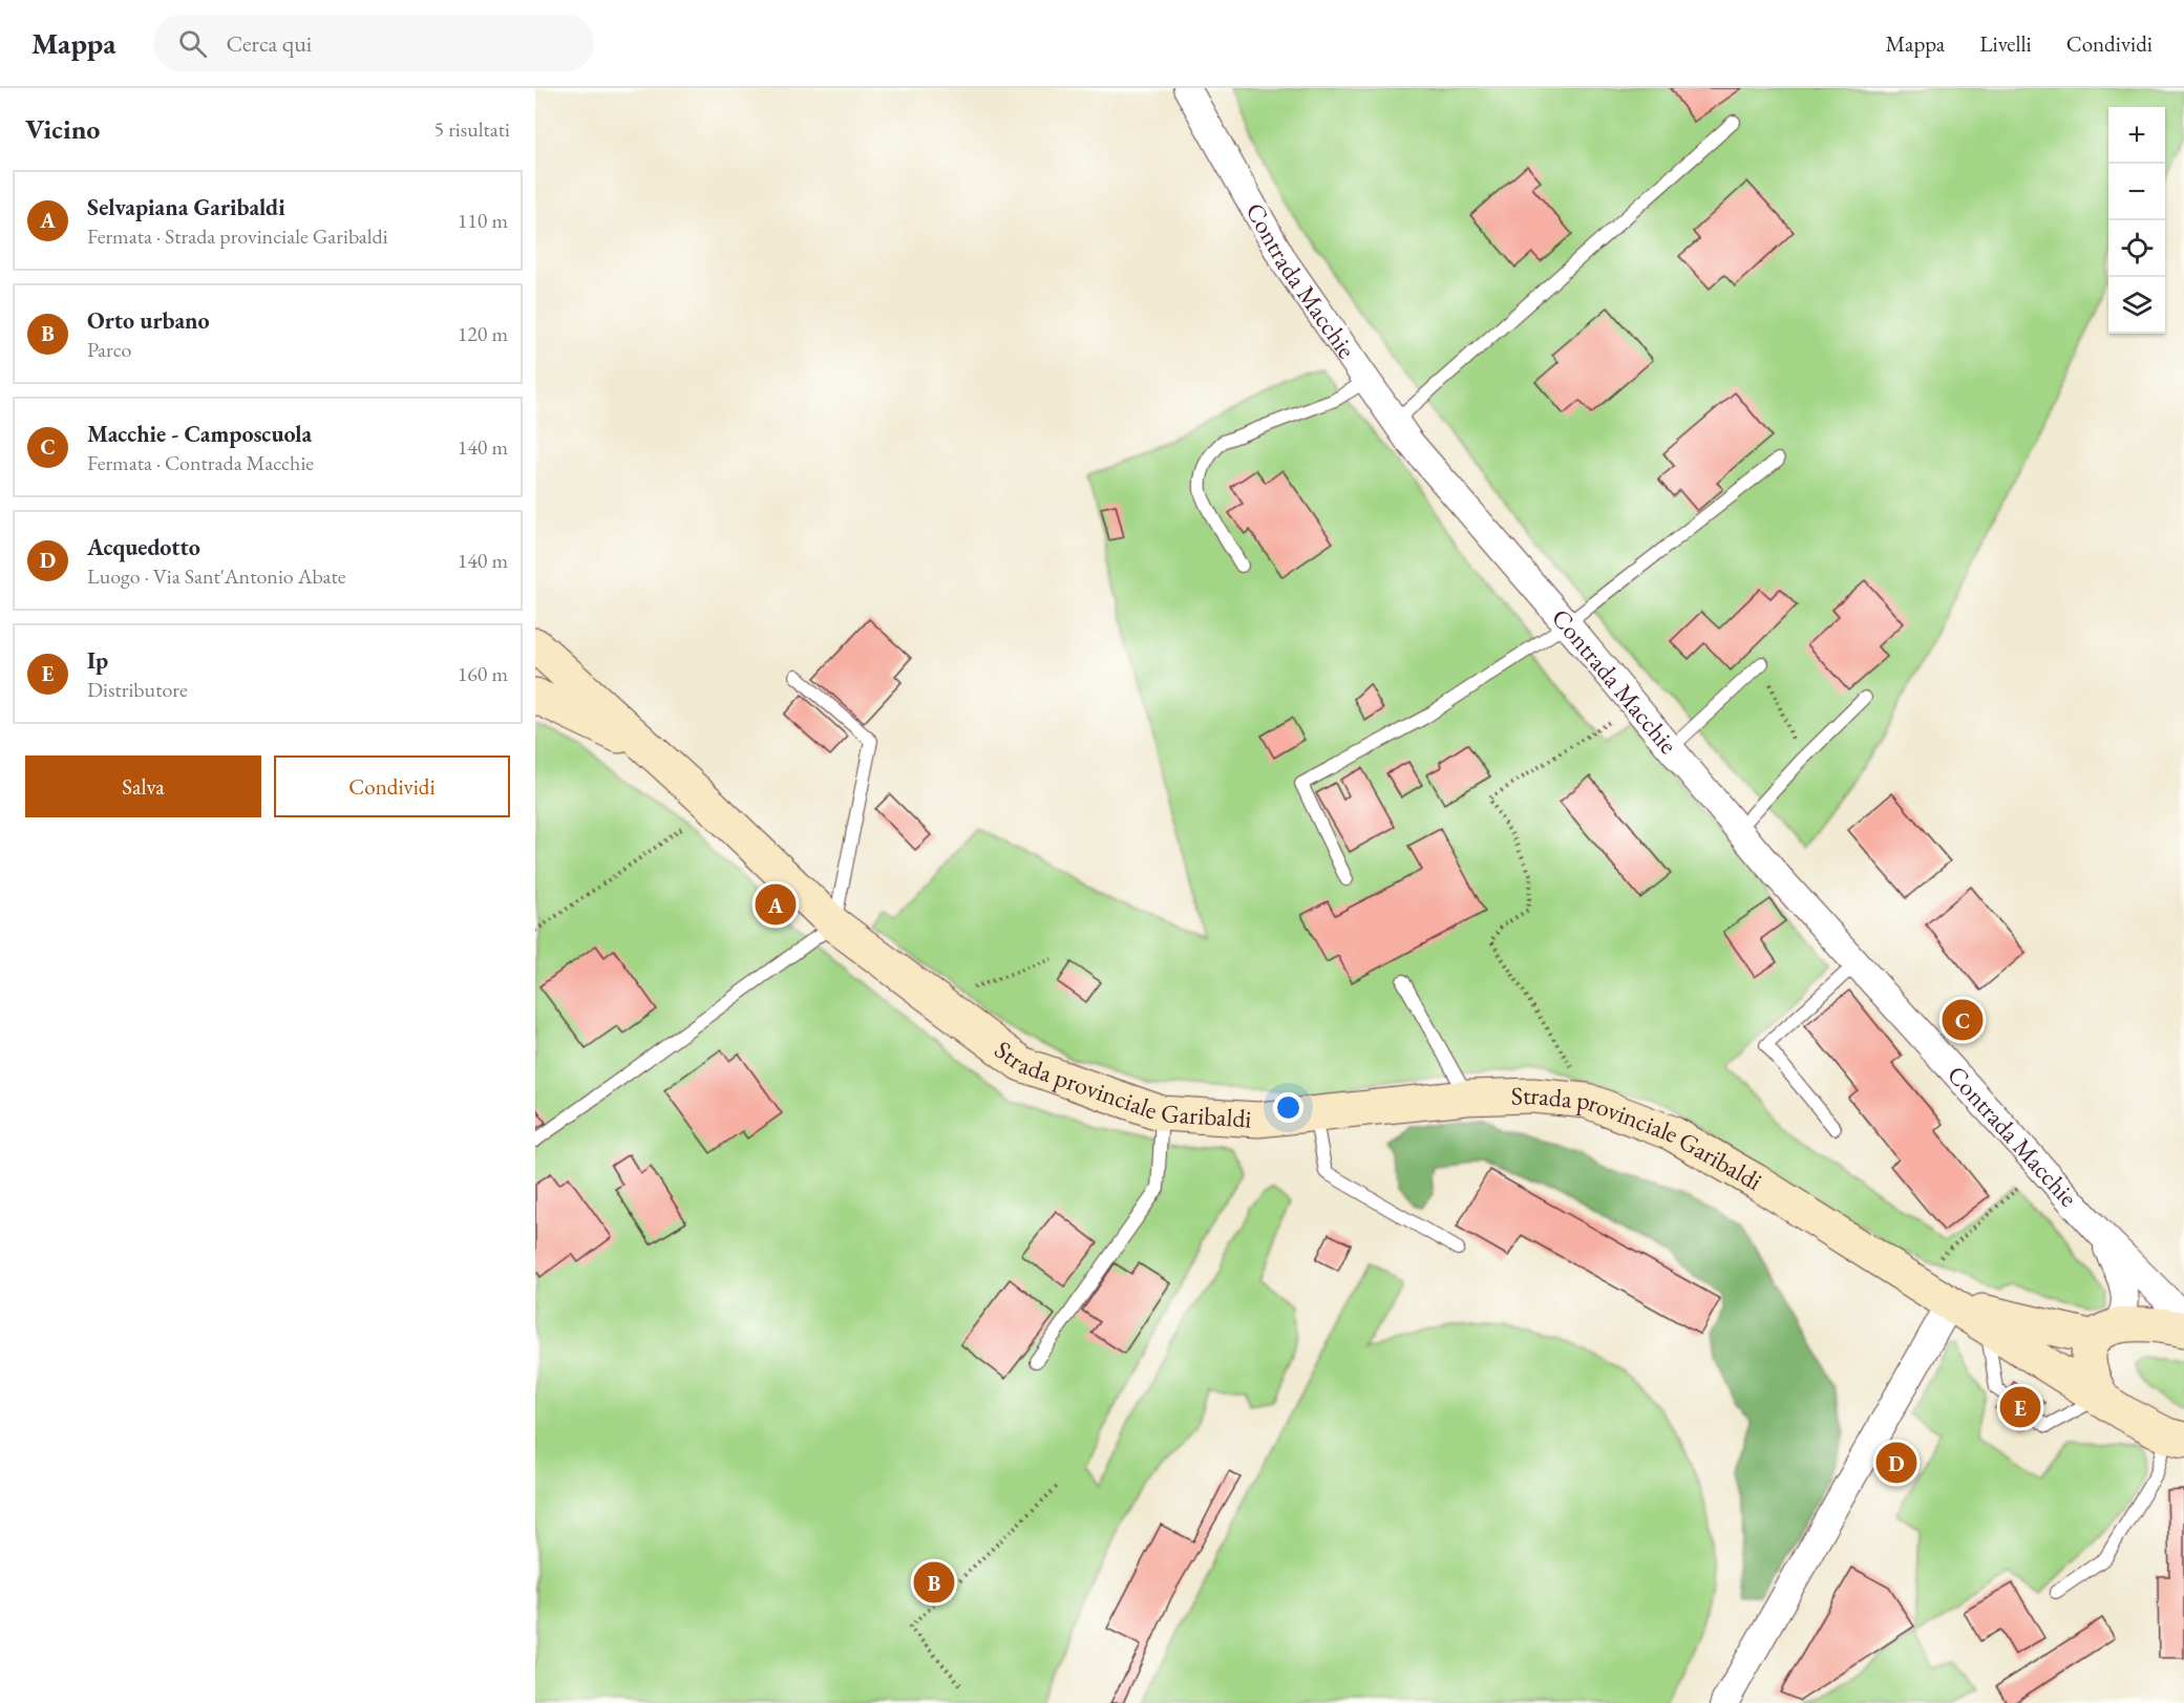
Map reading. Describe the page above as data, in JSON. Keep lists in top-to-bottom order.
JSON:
{
  "streets": {
    "main road": ["Strada provinciale Garibaldi"],
    "street": ["Contrada Macchie"]
  },
  "crossings": [
    ["Contrada Macchie", "Strada provinciale Garibaldi"]
  ],
  "page": {
    "header": "Mappa",
    "search": "Cerca qui",
    "nav": ["Mappa", "Livelli", "Condividi"],
    "heading": ["Vicino", "5 risultati"],
    "map_buttons": ["+", "−"],
    "list": [
      {
        "mark": "A",
        "name": "Selvapiana Garibaldi",
        "note": "Fermata · Strada provinciale Garibaldi",
        "value": "110 m"
      },
      {
        "mark": "B",
        "name": "Orto urbano",
        "note": "Parco",
        "value": "120 m"
      },
      {
        "mark": "C",
        "name": "Macchie - Camposcuola",
        "note": "Fermata · Contrada Macchie",
        "value": "140 m"
      },
      {
        "mark": "D",
        "name": "Acquedotto",
        "note": "Luogo · Via Sant'Antonio Abate",
        "value": "140 m"
      },
      {
        "mark": "E",
        "name": "Ip",
        "note": "Distributore",
        "value": "160 m"
      }
    ],
    "buttons": ["Salva", "Condividi"],
    "pins": [
      "A",
      "C",
      "E",
      "D",
      "B"
    ]
  }
}
